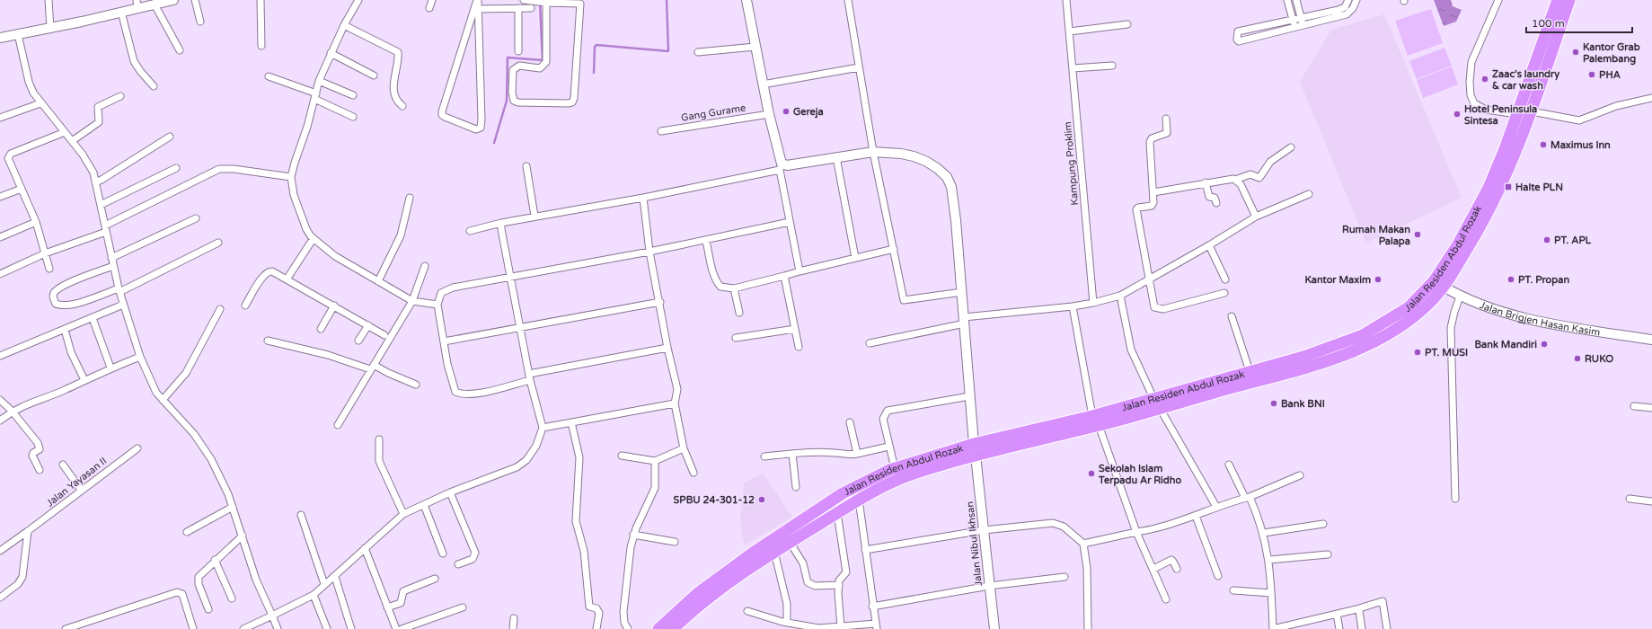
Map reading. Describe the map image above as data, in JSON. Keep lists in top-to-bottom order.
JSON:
{
  "streets": {
    "highway": ["Jalan Residen Abdul Rozak"],
    "street": [
      "Gang Gurame",
      "Kampung Proklim",
      "Jalan Brigjen Hasan Kasim",
      "Jalan Yayasan II",
      "Jalan Nibul Ikhsan"
    ]
  },
  "crossings": [
    ["Jalan Residen Abdul Rozak", "Jalan Brigjen Hasan Kasim"],
    ["Jalan Residen Abdul Rozak", "Jalan Nibul Ikhsan"]
  ],
  "places": {
    "other": [
      "Kantor Grab Palembang",
      "PHA",
      "Zaac's laundry & car wash",
      "Gereja",
      "Hotel Peninsula Sintesa",
      "Maximus Inn",
      "Rumah Makan Palapa",
      "PT. APL",
      "Kantor Maxim",
      "PT. Propan",
      "Bank Mandiri",
      "PT. MUSI",
      "RUKO",
      "Bank BNI",
      "Sekolah Islam Terpadu Ar Ridho",
      "SPBU 24-301-12"
    ],
    "transit": ["Halte PLN"]
  },
  "scale_bar": "100 m"
}
